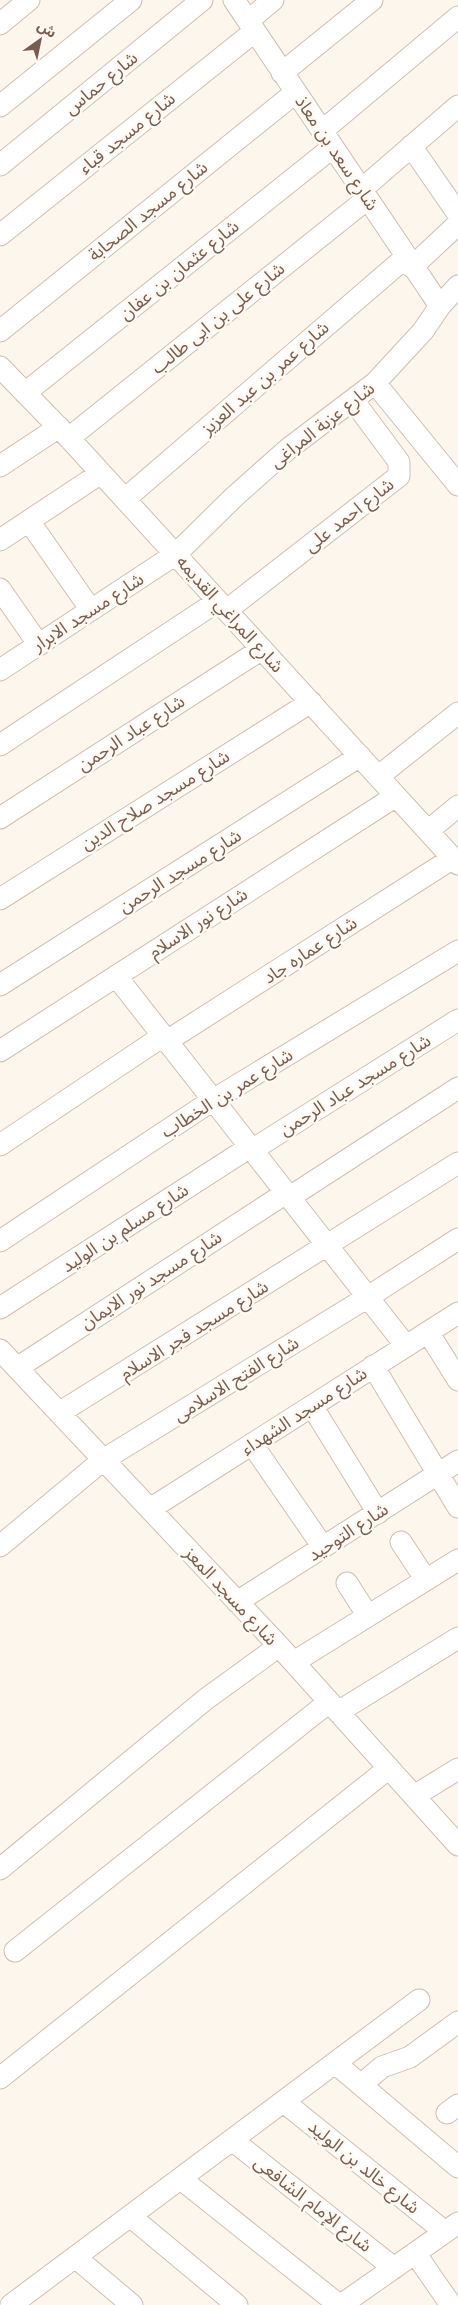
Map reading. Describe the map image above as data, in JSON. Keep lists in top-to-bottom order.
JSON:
{
  "streets": {
    "street": [
      "شارع حماس",
      "شارع مسجد قباء",
      "شارع سعد بن معاذ",
      "شارع مسجد الصحابة",
      "شارع عثمان بن عفان",
      "شارع على بن ابى طالب",
      "شارع عمر بن عبد العزيز",
      "شارع عزبة المراغى",
      "شارع احمد على",
      "شارع مسجد الابرار",
      "شارع المراغي القديمه",
      "شارع عباد الرحمن",
      "شارع مسجد صلاح الدين",
      "شارع مسجد الرحمن",
      "شارع نور الاسلام",
      "شارع عماره جاد",
      "شارع مسجد عباد الرحمن",
      "شارع عمر بن الخطاب",
      "شارع مسلم بن الوليد",
      "شارع مسجد نور الايمان",
      "شارع مسجد فجر الاسلام",
      "شارع الفتح الاسلامى",
      "شارع مسجد الشهداء",
      "شارع التوحيد",
      "شارع مسجد المعز",
      "شارع خالد بن الوليد",
      "شارع الإمام الشافعى"
    ]
  },
  "crossings": [
    ["شارع مسجد قباء", "شارع سعد بن معاذ"],
    ["شارع سعد بن معاذ", "شارع مسجد الصحابة"],
    ["شارع سعد بن معاذ", "شارع عثمان بن عفان"],
    ["شارع سعد بن معاذ", "شارع على بن ابى طالب"],
    ["شارع سعد بن معاذ", "شارع عمر بن عبد العزيز"],
    ["شارع سعد بن معاذ", "شارع عزبة المراغى"],
    ["شارع عثمان بن عفان", "شارع المراغي القديمه"],
    ["شارع على بن ابى طالب", "شارع المراغي القديمه"],
    ["شارع عمر بن عبد العزيز", "شارع المراغي القديمه"],
    ["شارع عزبة المراغى", "شارع احمد على"],
    ["شارع عزبة المراغى", "شارع مسجد الابرار"],
    ["شارع عزبة المراغى", "شارع المراغي القديمه"],
    ["شارع احمد على", "شارع المراغي القديمه"],
    ["شارع مسجد الابرار", "شارع المراغي القديمه"],
    ["شارع المراغي القديمه", "شارع عباد الرحمن"],
    ["شارع المراغي القديمه", "شارع مسجد صلاح الدين"],
    ["شارع المراغي القديمه", "شارع مسجد الرحمن"],
    ["شارع المراغي القديمه", "شارع نور الاسلام"],
    ["شارع المراغي القديمه", "شارع عماره جاد"],
    ["شارع مسجد عباد الرحمن", "شارع مسلم بن الوليد"],
    ["شارع مسجد نور الايمان", "شارع مسجد المعز"],
    ["شارع مسجد فجر الاسلام", "شارع مسجد المعز"],
    ["شارع الفتح الاسلامى", "شارع مسجد المعز"],
    ["شارع مسجد الشهداء", "شارع مسجد المعز"],
    ["شارع التوحيد", "شارع مسجد المعز"]
  ],
  "north": "top right"
}
